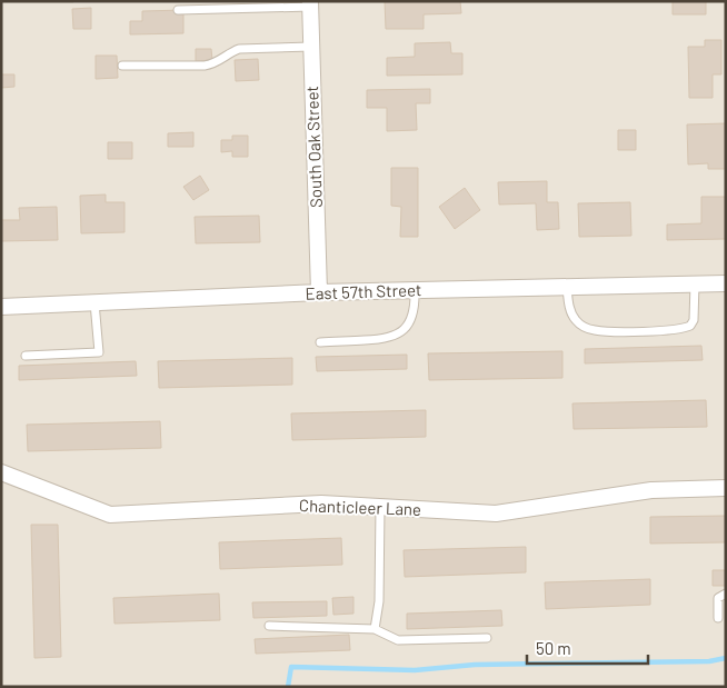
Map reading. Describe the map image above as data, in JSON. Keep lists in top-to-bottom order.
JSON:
{
  "streets": {
    "street": ["South Oak Street", "East 57th Street", "Chanticleer Lane"]
  },
  "crossings": [
    ["South Oak Street", "East 57th Street"]
  ],
  "scale_bar": "50 m"
}
